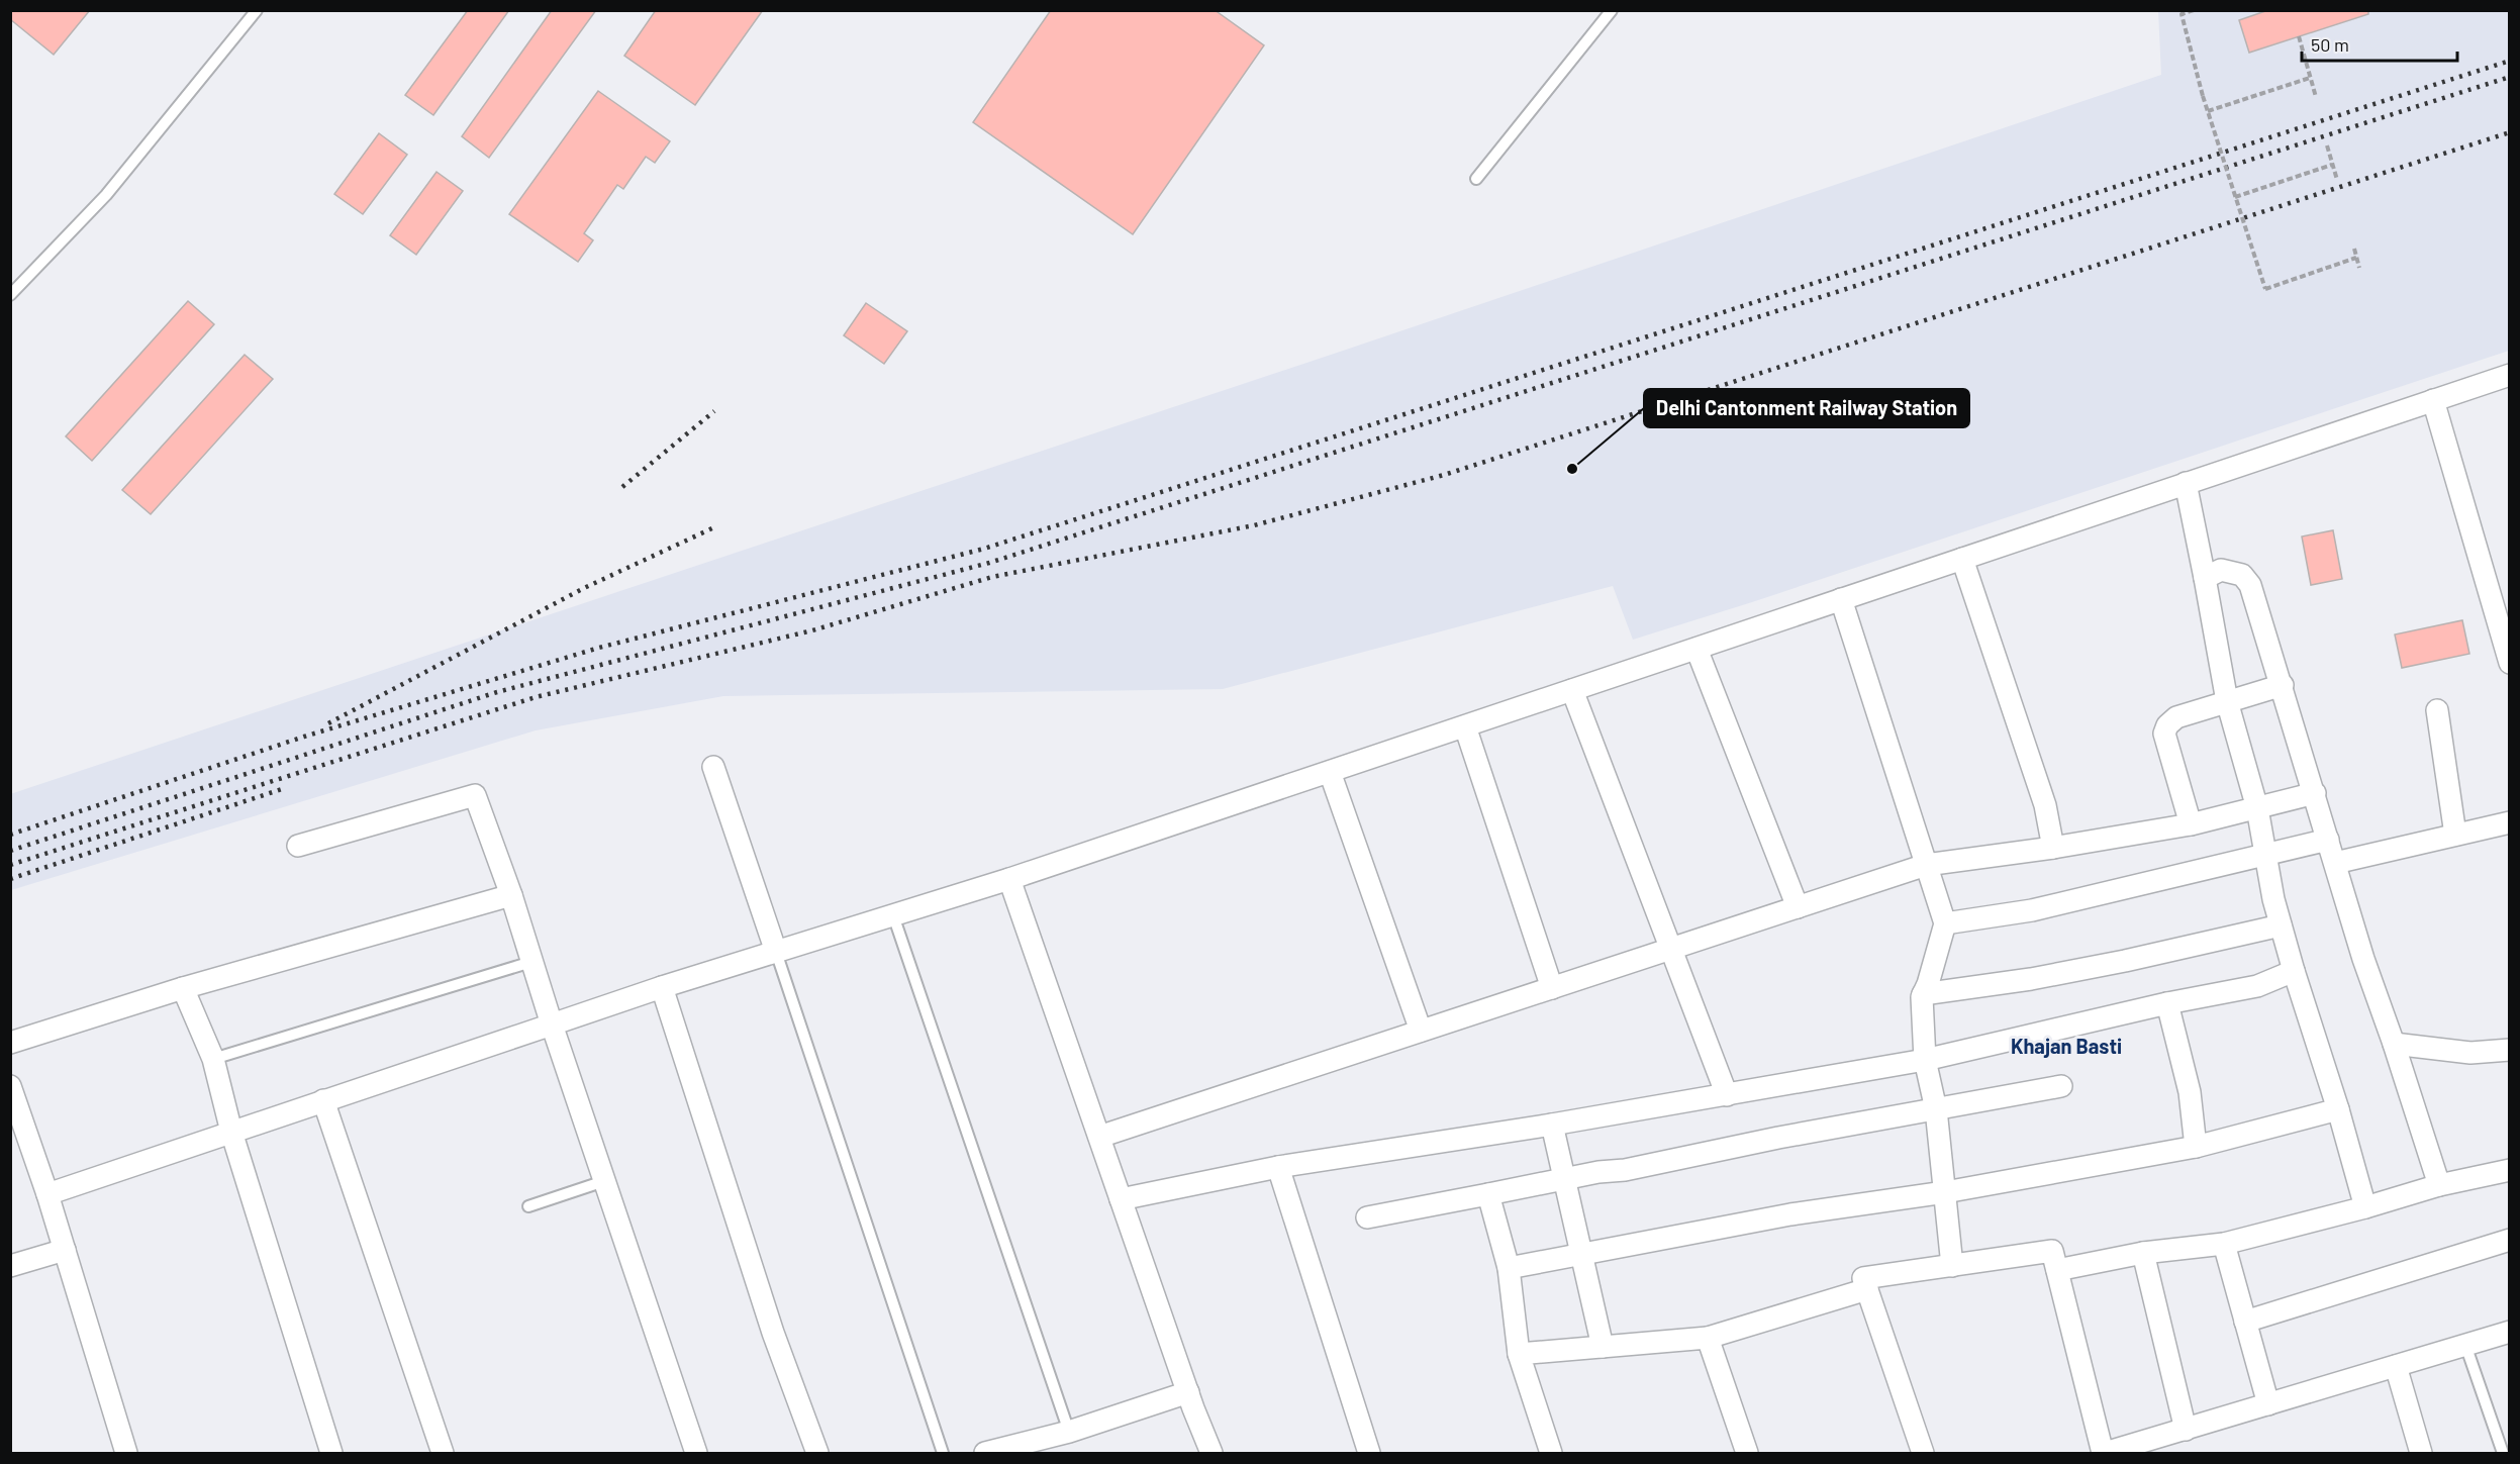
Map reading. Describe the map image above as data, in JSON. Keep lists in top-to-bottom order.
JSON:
{
  "districts": ["Khajan Basti"],
  "places": ["Delhi Cantonment Railway Station"],
  "scale_bar": "50 m"
}
